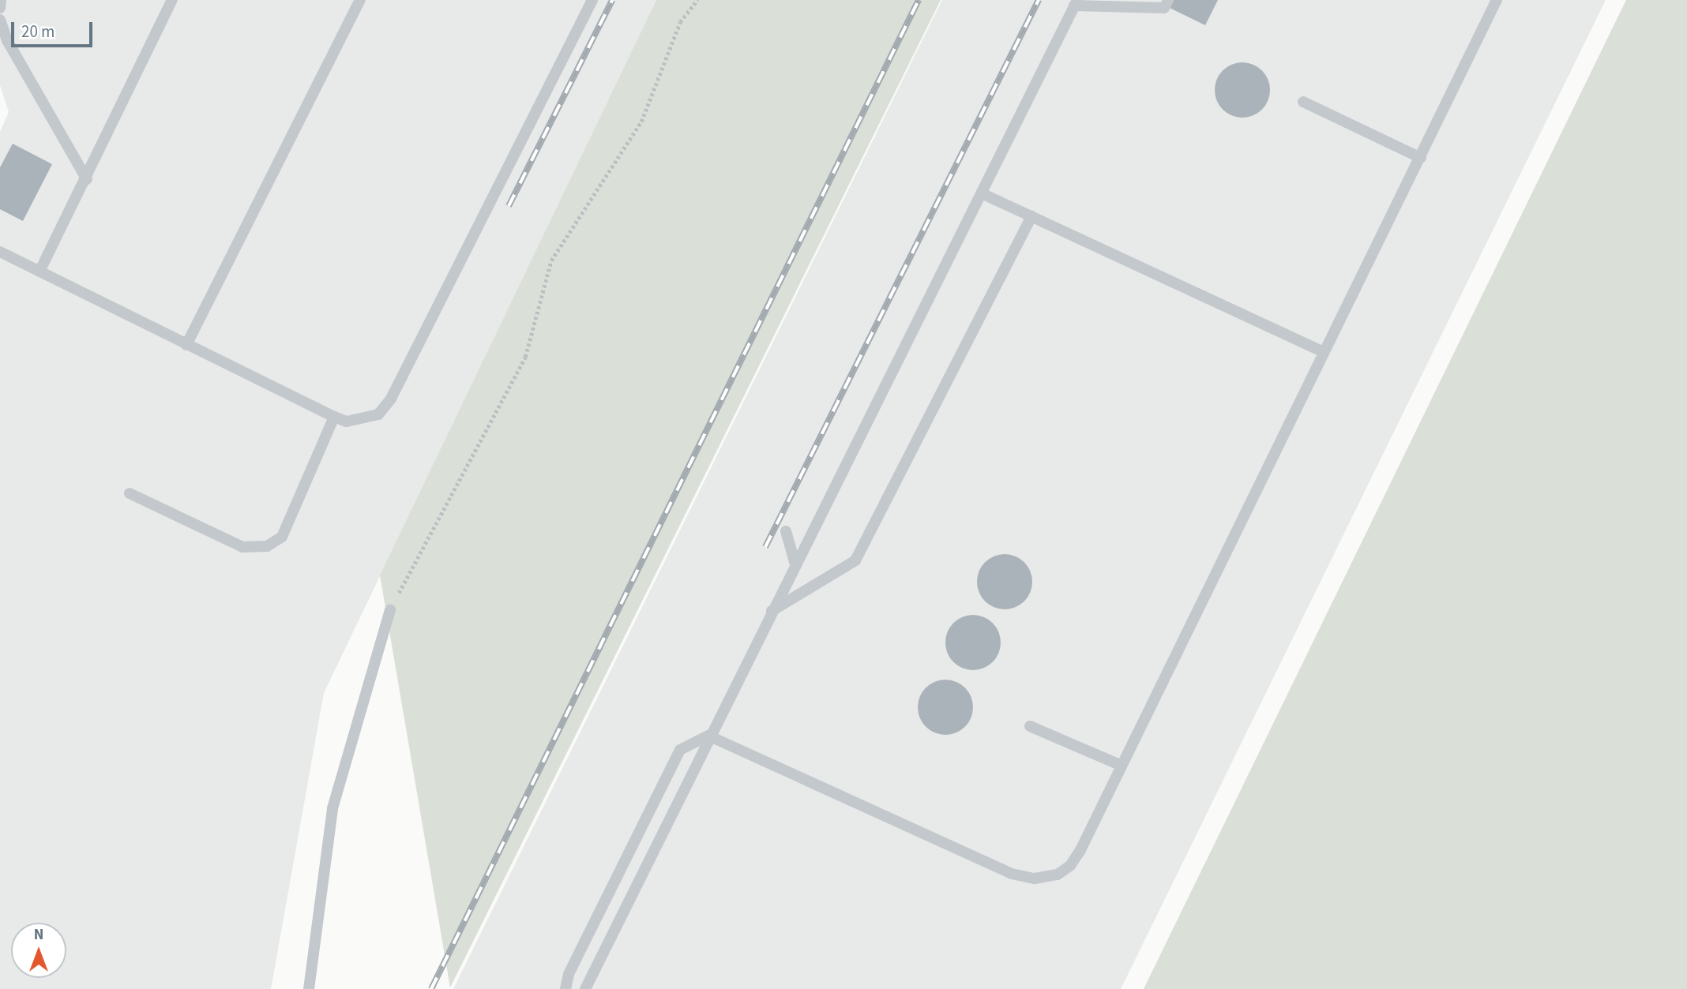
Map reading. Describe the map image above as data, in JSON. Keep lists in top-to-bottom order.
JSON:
{
  "scale_bar": "20 m",
  "north": "top"
}
